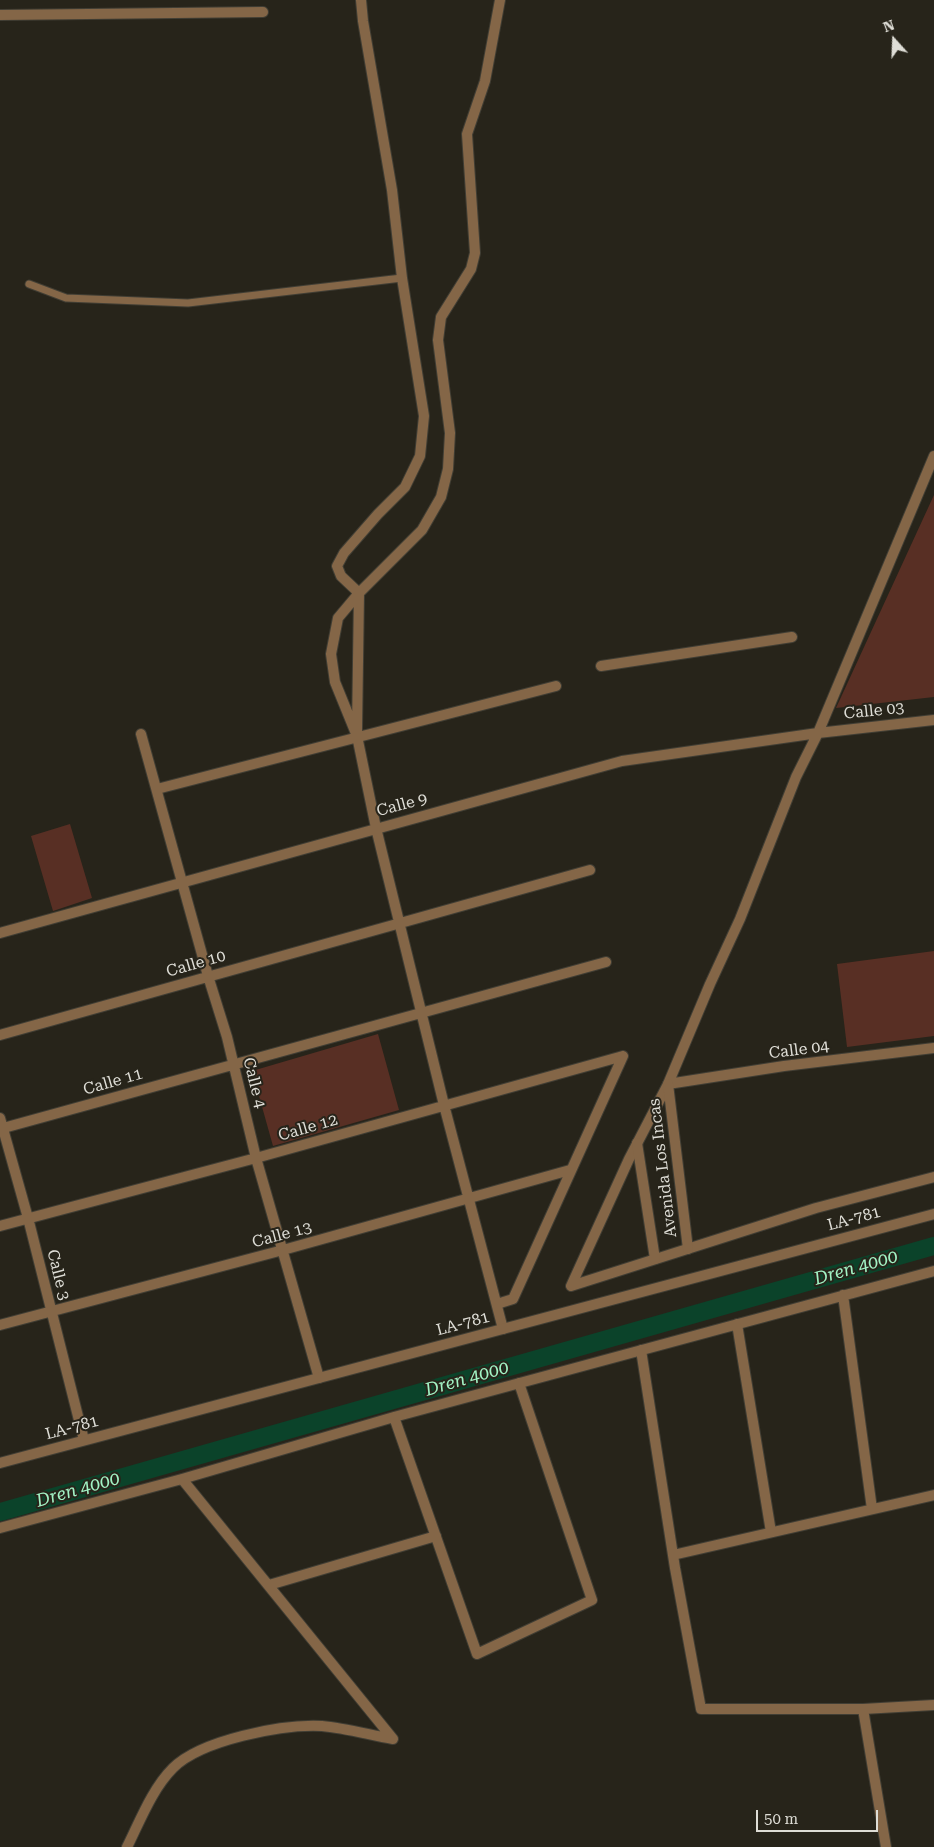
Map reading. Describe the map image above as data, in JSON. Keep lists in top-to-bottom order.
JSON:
{
  "streets": {
    "street": [
      "Calle 03",
      "Calle 9",
      "Calle 10",
      "Calle 04",
      "Calle 11",
      "Calle 4",
      "Calle 12",
      "Avenida Los Incas",
      "LA-781",
      "Calle 13",
      "Calle 3"
    ]
  },
  "crossings": [
    ["Calle 03", "Calle 9"],
    ["Calle 9", "Calle 4"],
    ["Calle 10", "Calle 4"],
    ["Calle 04", "Avenida Los Incas"],
    ["Calle 11", "Calle 4"],
    ["Calle 11", "Calle 3"],
    ["Calle 4", "Calle 12"],
    ["Calle 4", "LA-781"],
    ["Calle 4", "Calle 13"],
    ["Calle 12", "Calle 13"],
    ["Calle 12", "Calle 3"],
    ["LA-781", "Calle 3"],
    ["Calle 13", "Calle 3"]
  ],
  "water": ["Dren 4000"],
  "scale_bar": "50 m",
  "north": "top"
}
